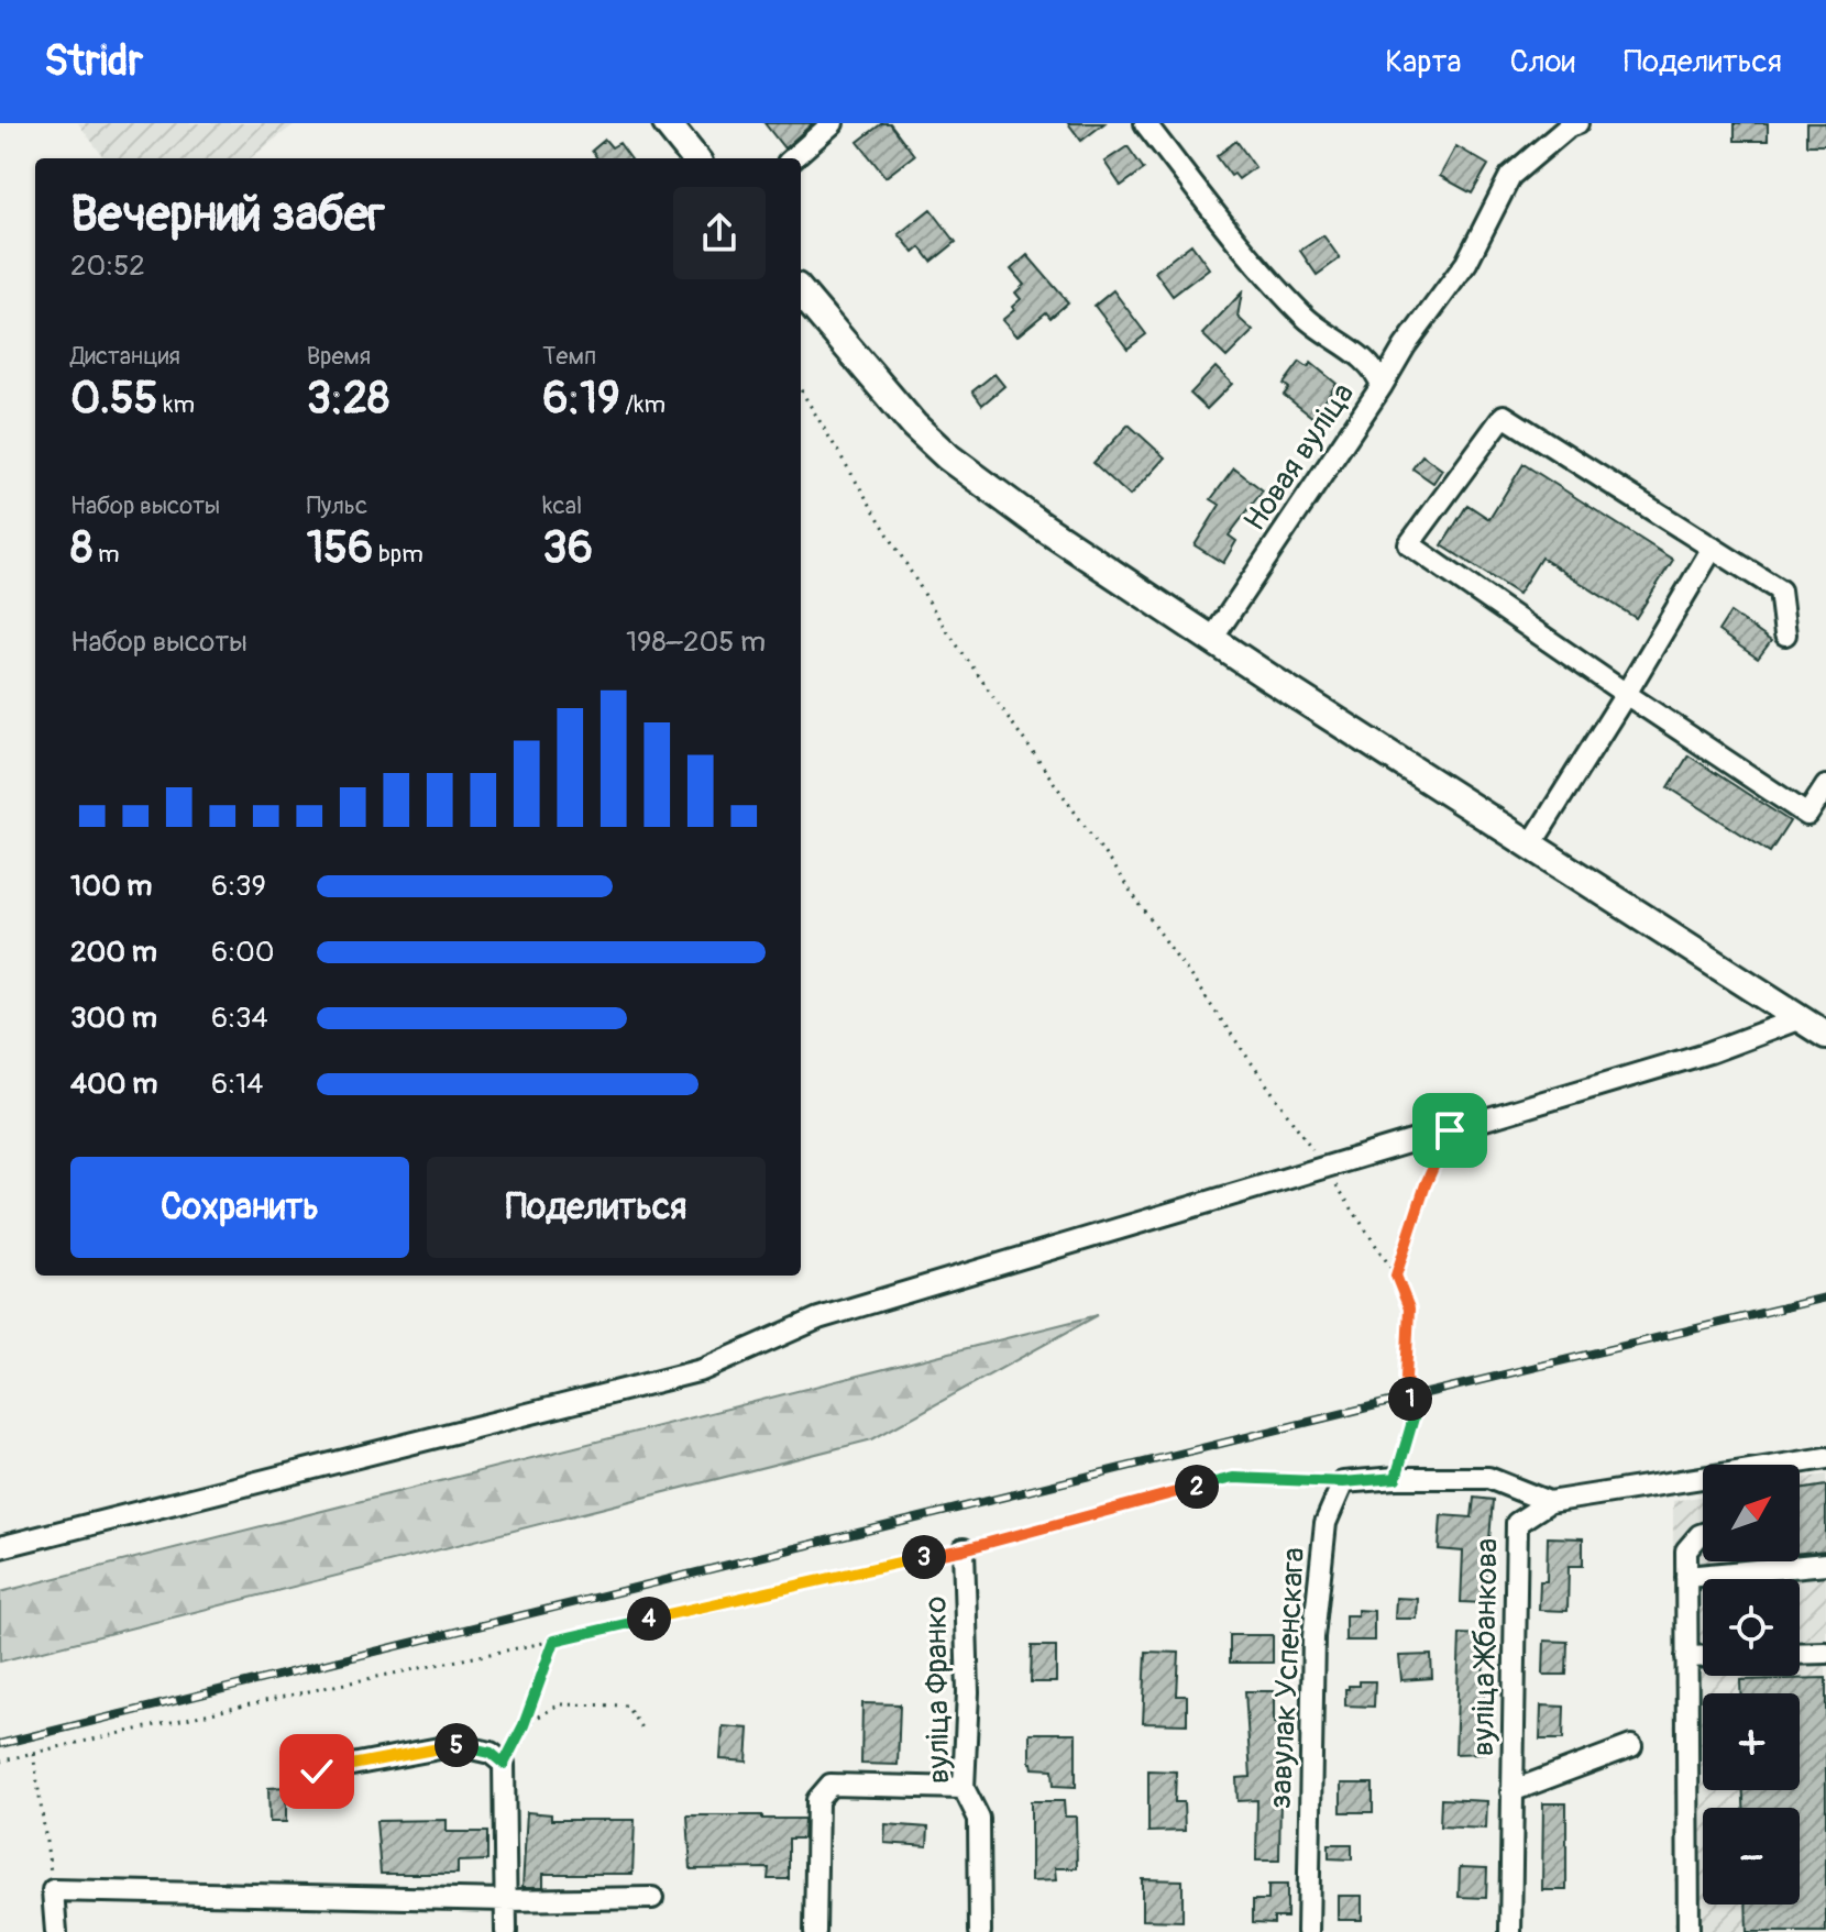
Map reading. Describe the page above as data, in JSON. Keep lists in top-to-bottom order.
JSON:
{
  "streets": {
    "street": [
      "Новая вуліца",
      "вуліца Жбанкова",
      "завулак Успенскага",
      "вуліца Франко"
    ]
  },
  "north": "top right",
  "page": {
    "header": "Stridr",
    "nav": ["Карта", "Слои", "Поделиться"],
    "heading": ["Вечерний забег", "20:52"],
    "stats": [
      ["Дистанция", "0.55 km"],
      ["Время", "3:28"],
      ["Темп", "6:19 /km"],
      ["Набор высоты", "8 m"],
      ["Пульс", "156 bpm"],
      ["kcal", "36"]
    ],
    "chart": ["Набор высоты", "198–205 m"],
    "list": [
      {
        "name": "100 m",
        "note": "6:39"
      },
      {
        "name": "200 m",
        "note": "6:00"
      },
      {
        "name": "300 m",
        "note": "6:34"
      },
      {
        "name": "400 m",
        "note": "6:14"
      }
    ],
    "buttons": ["Сохранить", "Поделиться"],
    "pins": [
      "1",
      "2",
      "3",
      "4",
      "5"
    ],
    "map_buttons": ["+", "−"]
  }
}
